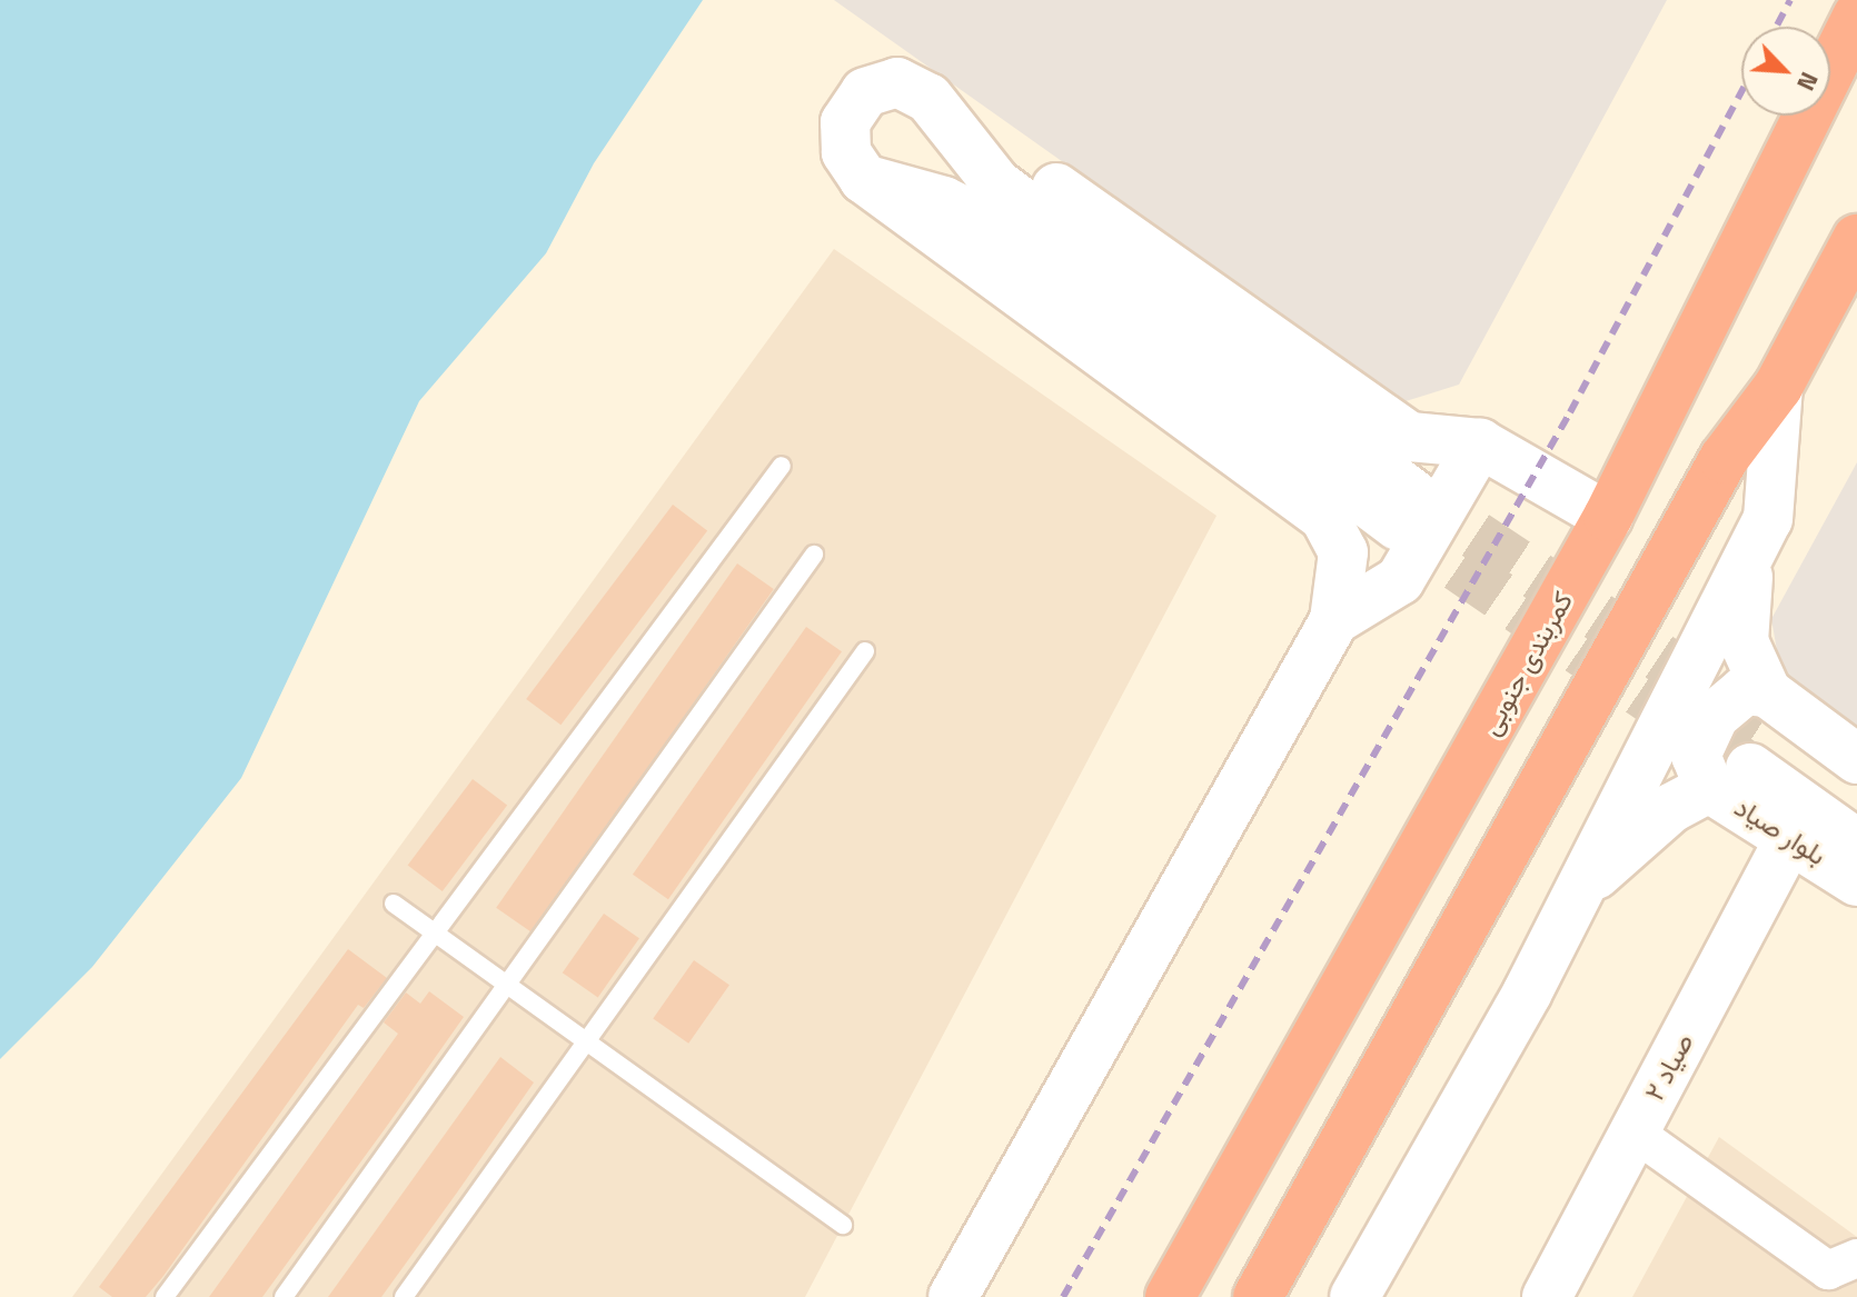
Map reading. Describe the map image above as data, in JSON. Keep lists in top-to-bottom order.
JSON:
{
  "streets": {
    "highway": ["کمربندی جنوبی"],
    "main road": ["بلوار صیاد", "صیاد ۲"]
  },
  "crossings": [
    ["بلوار صیاد", "صیاد ۲"]
  ],
  "north": "bottom right"
}
